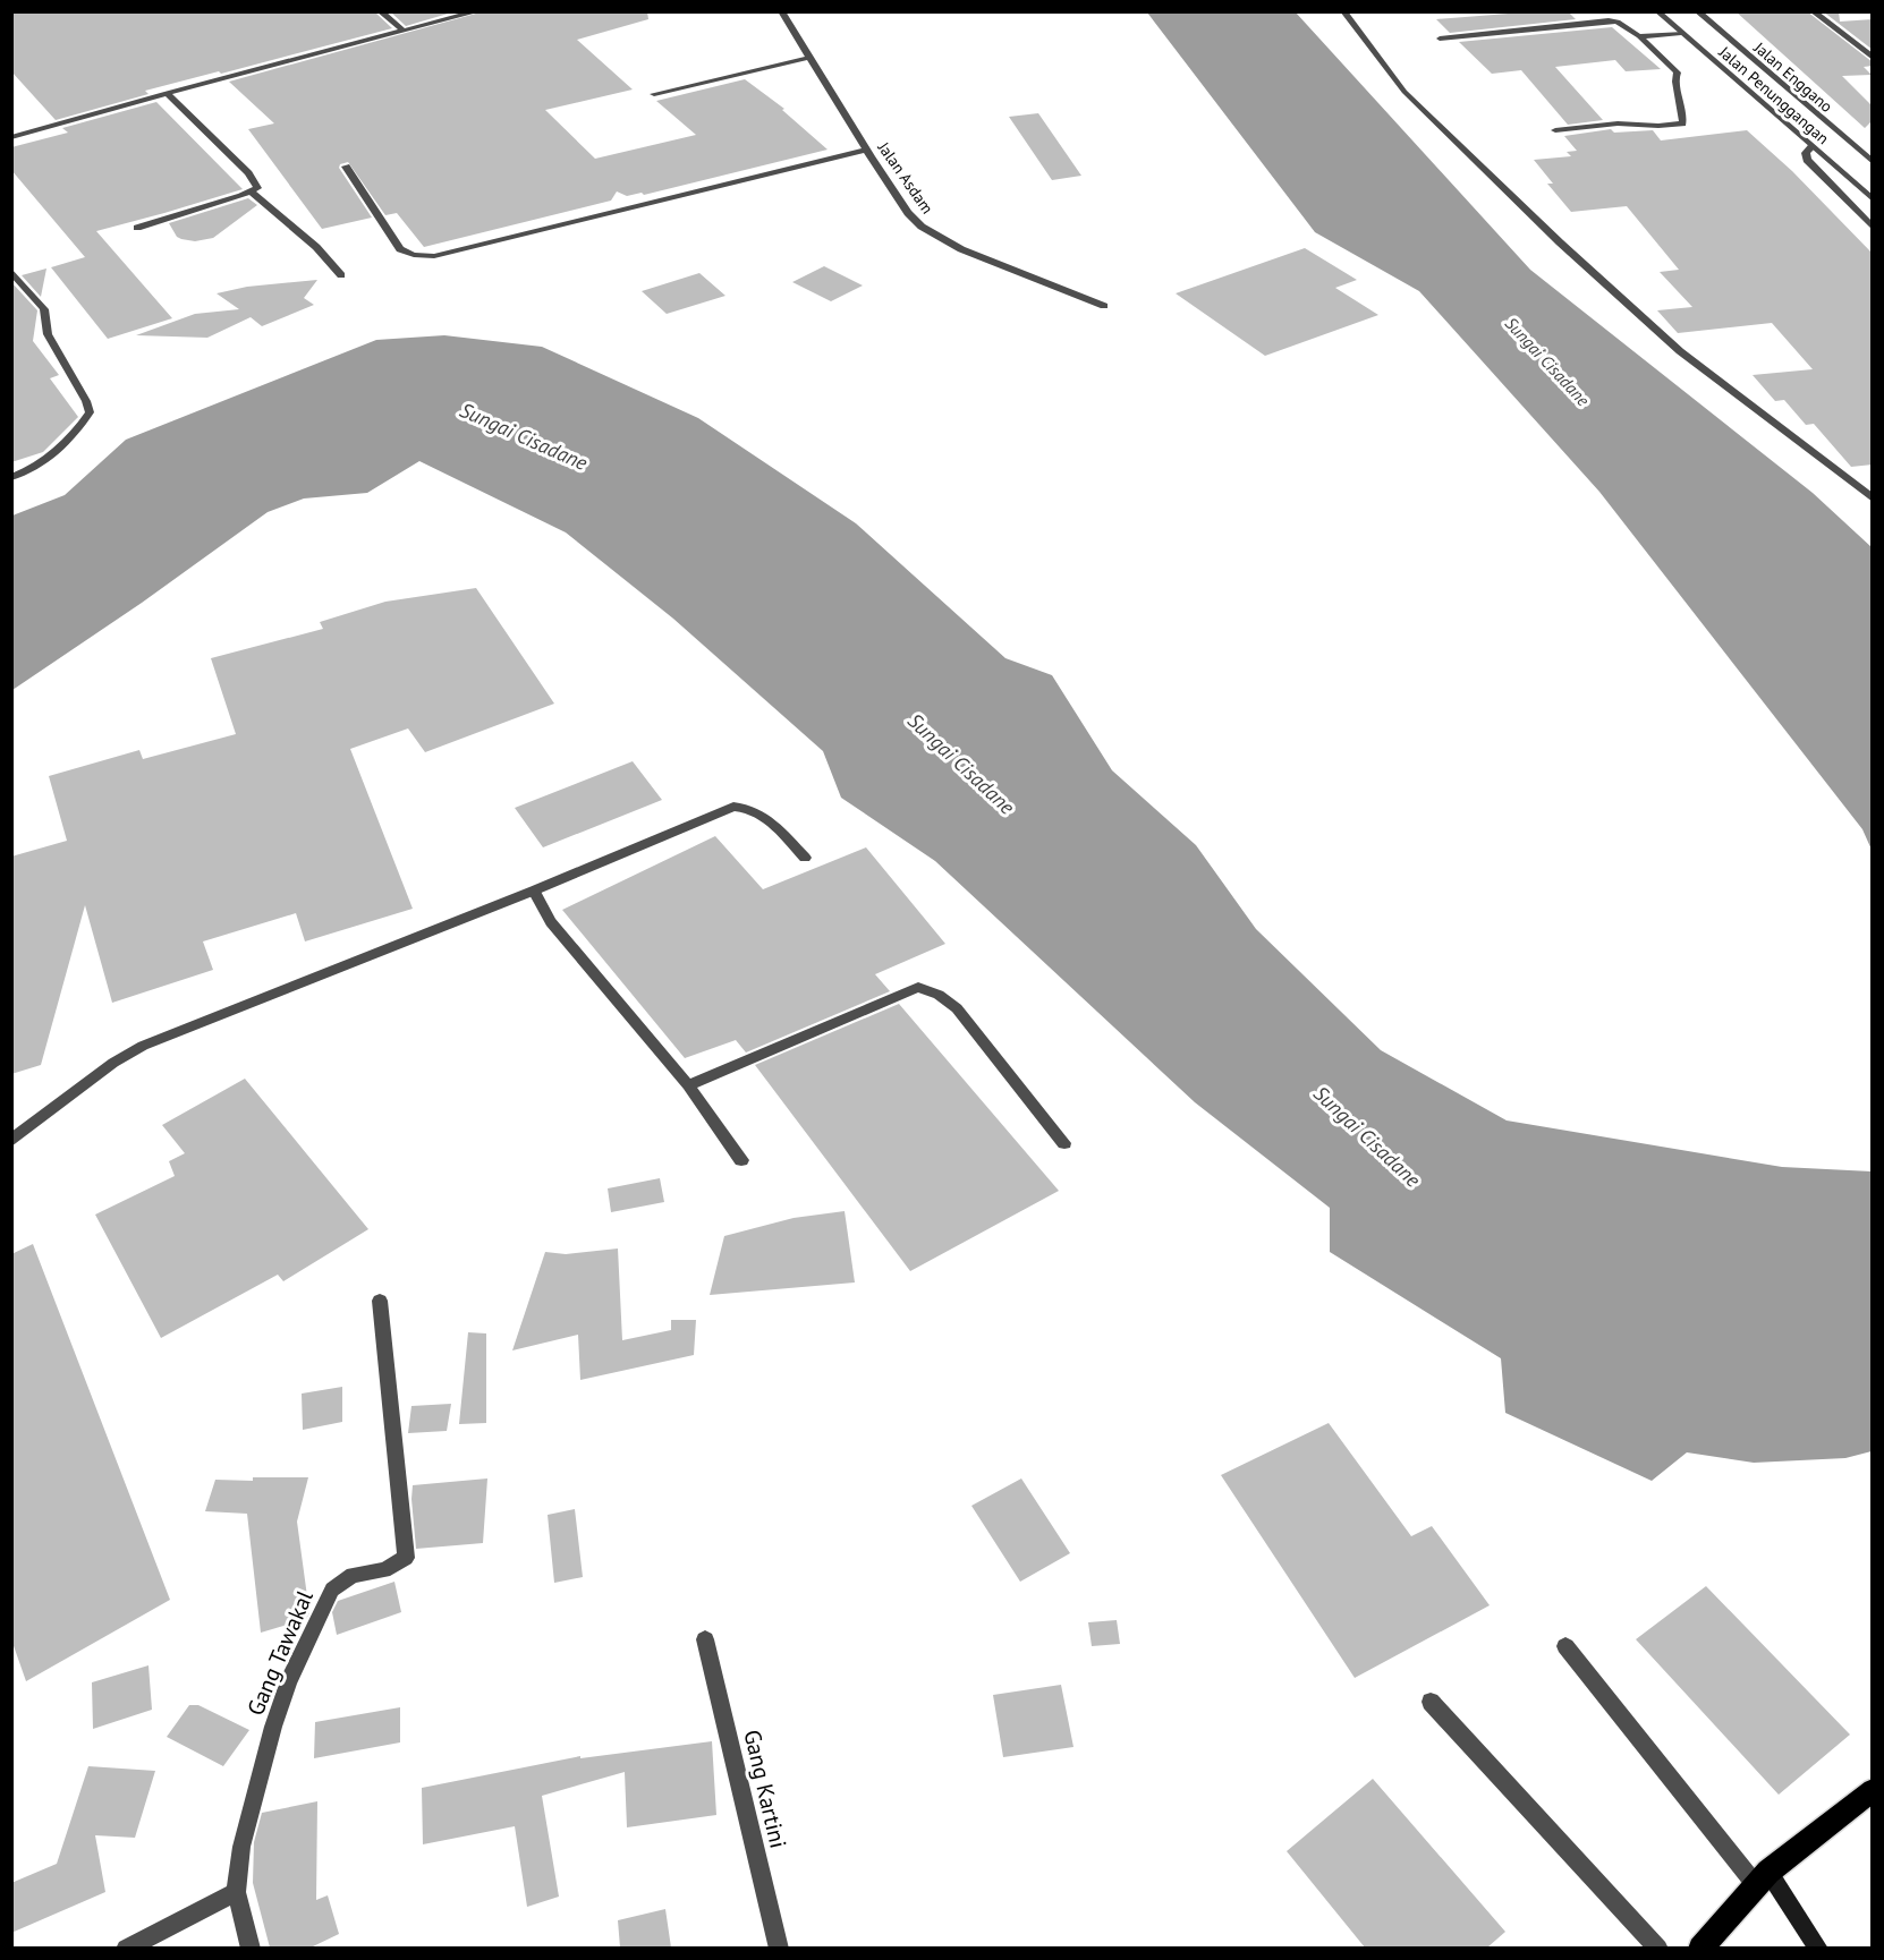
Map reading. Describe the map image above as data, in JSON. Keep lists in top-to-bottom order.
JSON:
{
  "streets": {
    "street": [
      "Jalan Enggano",
      "Jalan Penunggangan",
      "Jalan Asdam",
      "Gang Tawakal",
      "Gang Kartini"
    ]
  },
  "water": ["Sungai Cisadane"]
}
